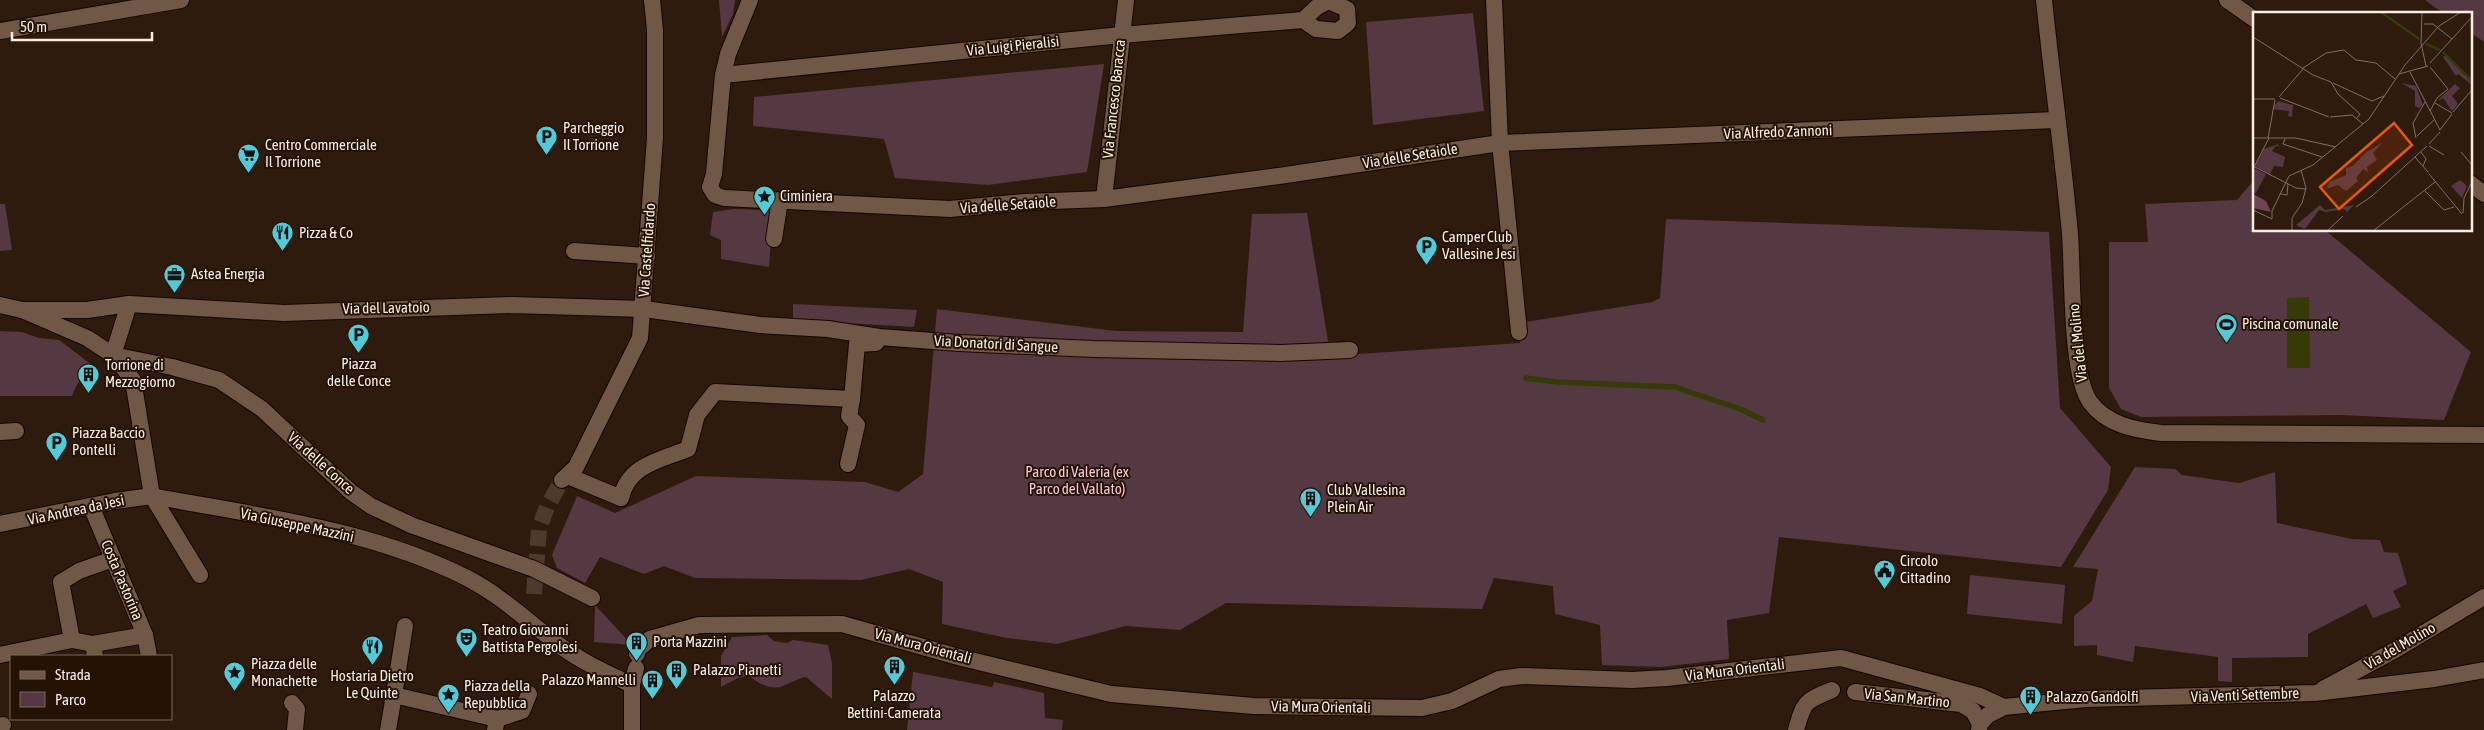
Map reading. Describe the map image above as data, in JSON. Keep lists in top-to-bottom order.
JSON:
{
  "streets": {
    "street": [
      "Via Luigi Pieralisi",
      "Via Francesco Baracca",
      "Via Alfredo Zannoni",
      "Via delle Setaiole",
      "Via Castelfidardo",
      "Via del Lavatoio",
      "Via del Molino",
      "Via Donatori di Sangue",
      "Via delle Conce",
      "Via Andrea da Jesi",
      "Via Giuseppe Mazzini",
      "Costa Pastorina",
      "Via Mura Orientali",
      "Via Venti Settembre",
      "Via San Martino"
    ]
  },
  "crossings": [
    ["Via Luigi Pieralisi", "Via Francesco Baracca"],
    ["Via Luigi Pieralisi", "Via delle Setaiole"],
    ["Via Francesco Baracca", "Via delle Setaiole"],
    ["Via Alfredo Zannoni", "Via delle Setaiole"],
    ["Via Alfredo Zannoni", "Via del Molino"],
    ["Via Castelfidardo", "Via del Lavatoio"],
    ["Via Castelfidardo", "Via Donatori di Sangue"],
    ["Via del Lavatoio", "Via Donatori di Sangue"],
    ["Via del Molino", "Via Venti Settembre"],
    ["Via Andrea da Jesi", "Via Giuseppe Mazzini"],
    ["Via Andrea da Jesi", "Costa Pastorina"],
    ["Via Giuseppe Mazzini", "Via Mura Orientali"],
    ["Via Mura Orientali", "Via Venti Settembre"]
  ],
  "parks": ["Parco di Valeria (ex Parco del Vallato)"],
  "places": {
    "parking": [
      "Parcheggio Il Torrione",
      "Camper Club Vallesine Jesi",
      "Piazza delle Conce",
      "Piazza Baccio Pontelli"
    ],
    "supermarket": ["Centro Commerciale Il Torrione"],
    "place": ["Ciminiera", "Piazza delle Monachette", "Piazza della Repubblica"],
    "restaurant": ["Pizza & Co", "Hostaria Dietro Le Quinte"],
    "office": ["Astea Energia"],
    "sports": ["Piscina comunale"],
    "building": [
      "Torrione di Mezzogiorno",
      "Club Vallesina Plein Air",
      "Porta Mazzini",
      "Palazzo Bettini-Camerata",
      "Palazzo Pianetti",
      "Palazzo Mannelli",
      "Palazzo Gandolfi"
    ],
    "public building": ["Circolo Cittadino"],
    "theatre": ["Teatro Giovanni Battista Pergolesi"]
  },
  "legend": ["Strada", "Parco"],
  "scale_bar": "50 m"
}
